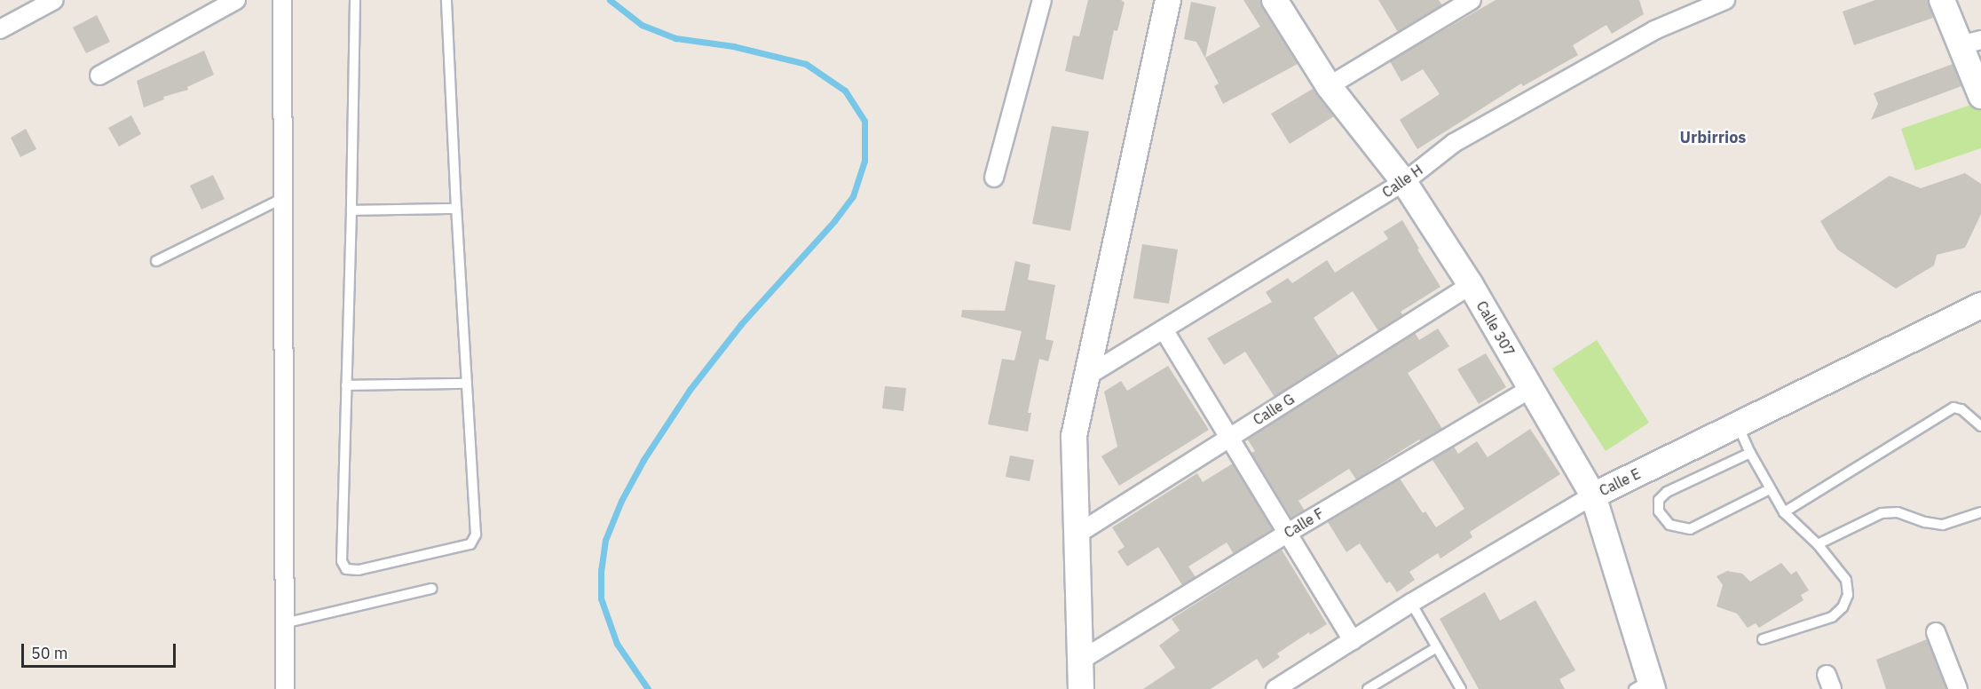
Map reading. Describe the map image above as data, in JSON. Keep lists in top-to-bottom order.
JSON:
{
  "streets": {
    "street": [
      "Calle H",
      "Calle 307",
      "Calle G",
      "Calle E",
      "Calle F"
    ]
  },
  "crossings": [
    ["Calle H", "Calle 307"],
    ["Calle 307", "Calle G"],
    ["Calle 307", "Calle E"],
    ["Calle 307", "Calle F"]
  ],
  "districts": ["Urbirrios"],
  "scale_bar": "50 m"
}
